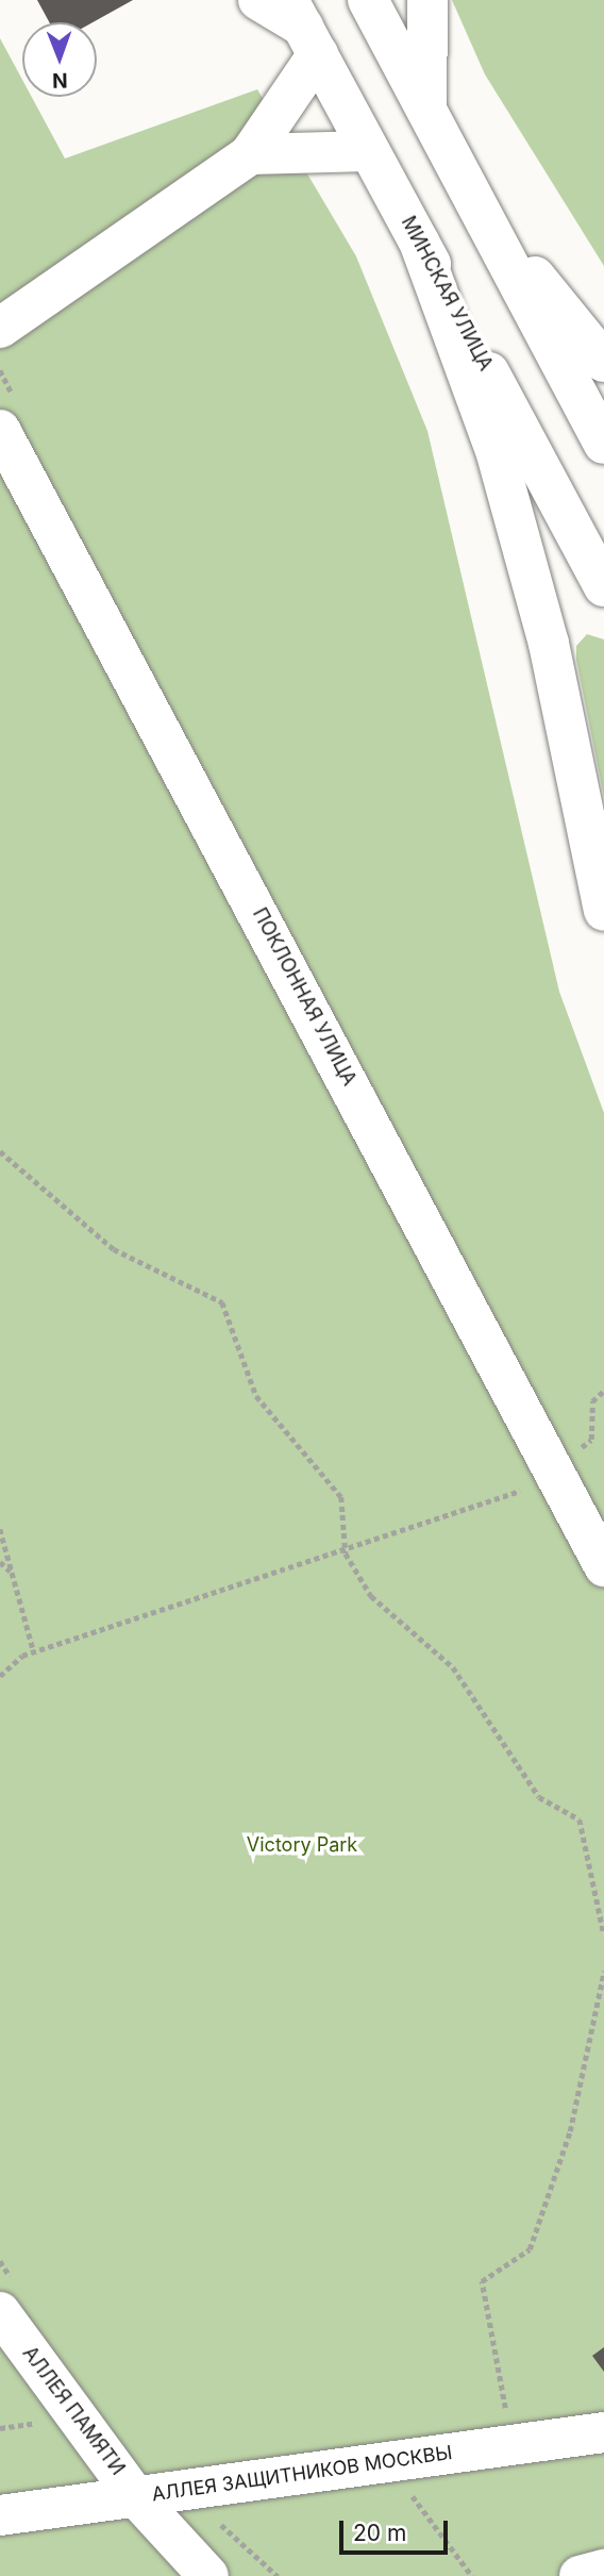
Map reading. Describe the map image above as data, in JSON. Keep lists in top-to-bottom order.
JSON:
{
  "streets": {
    "main road": [
      "МИНСКАЯ УЛИЦА",
      "ПОКЛОННАЯ УЛИЦА",
      "АЛЛЕЯ ПАМЯТИ",
      "АЛЛЕЯ ЗАЩИТНИКОВ МОСКВЫ"
    ]
  },
  "crossings": [
    ["АЛЛЕЯ ПАМЯТИ", "АЛЛЕЯ ЗАЩИТНИКОВ МОСКВЫ"]
  ],
  "parks": ["Victory Park"],
  "scale_bar": "20 m",
  "north": "bottom"
}
